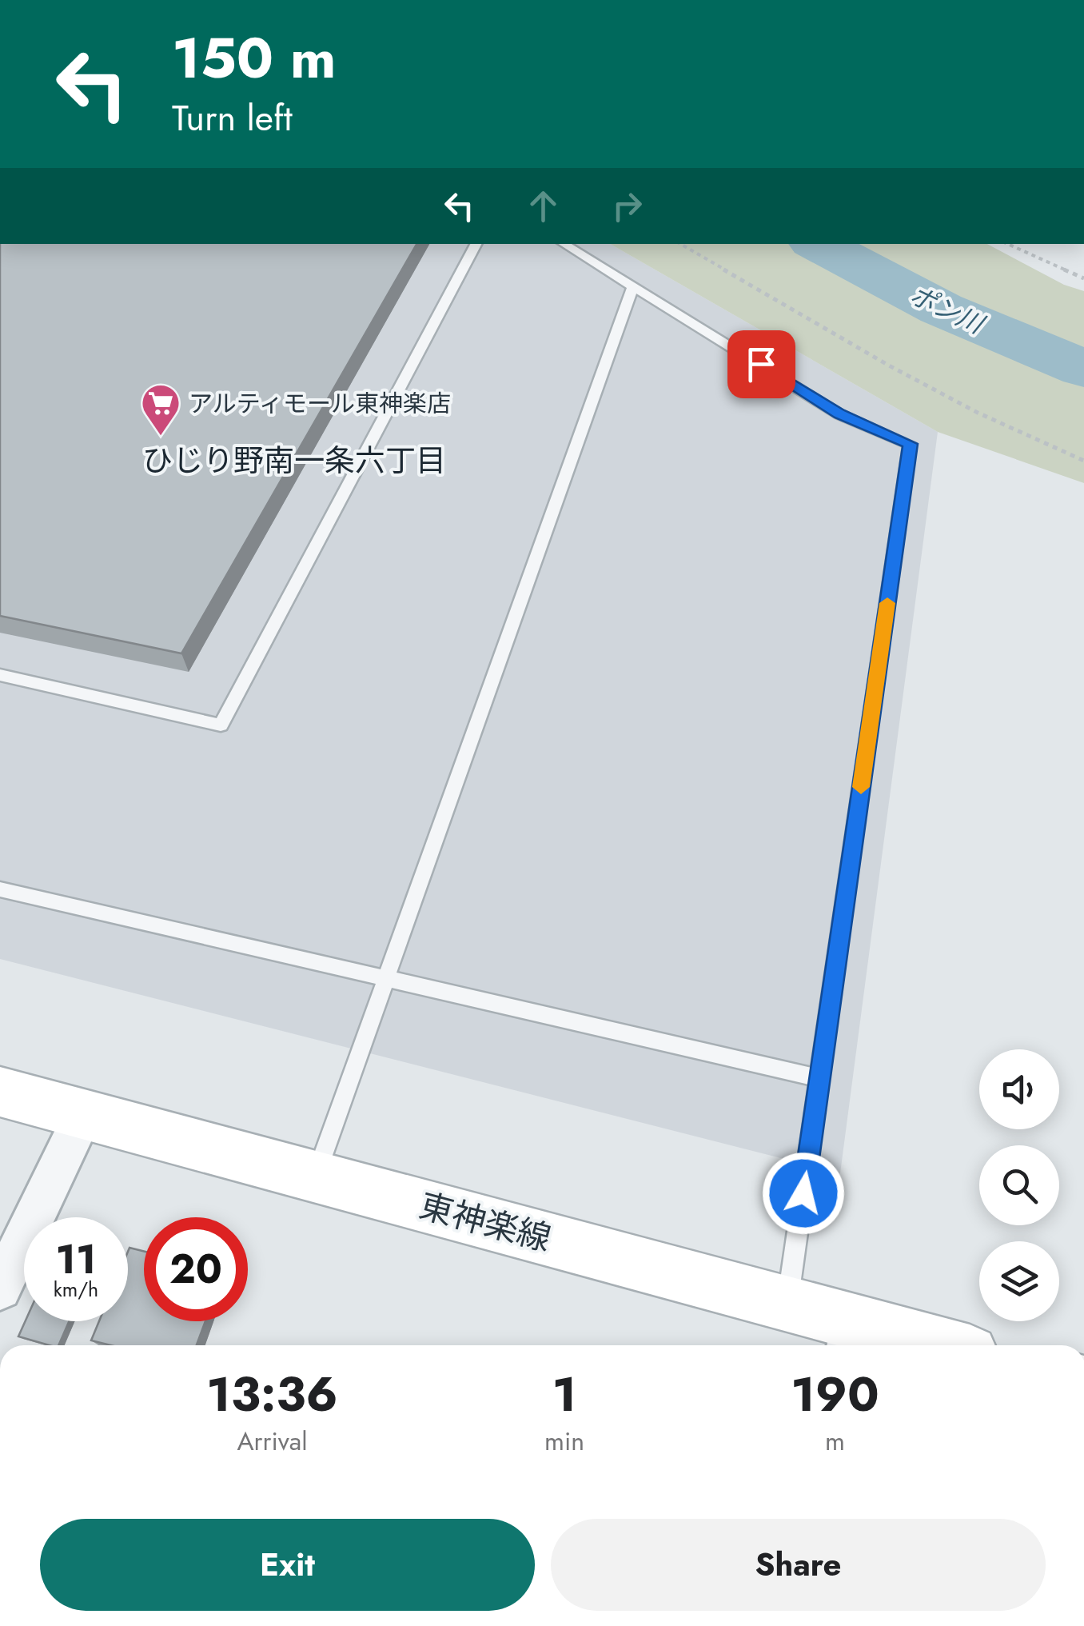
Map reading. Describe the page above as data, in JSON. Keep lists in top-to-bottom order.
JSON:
{
  "streets": {
    "main road": ["東神楽線"]
  },
  "districts": ["ひじり野南一条六丁目"],
  "water": ["ポン川"],
  "places": {
    "supermarket": ["アルティモール東神楽店"]
  },
  "page": {
    "turn": ["150 m", "Turn left"],
    "speed": "11 km/h",
    "limit": "20",
    "eta": [
      "13:36",
      "Arrival",
      "1",
      "min",
      "190",
      "m"
    ],
    "buttons": ["Exit", "Share"]
  }
}
